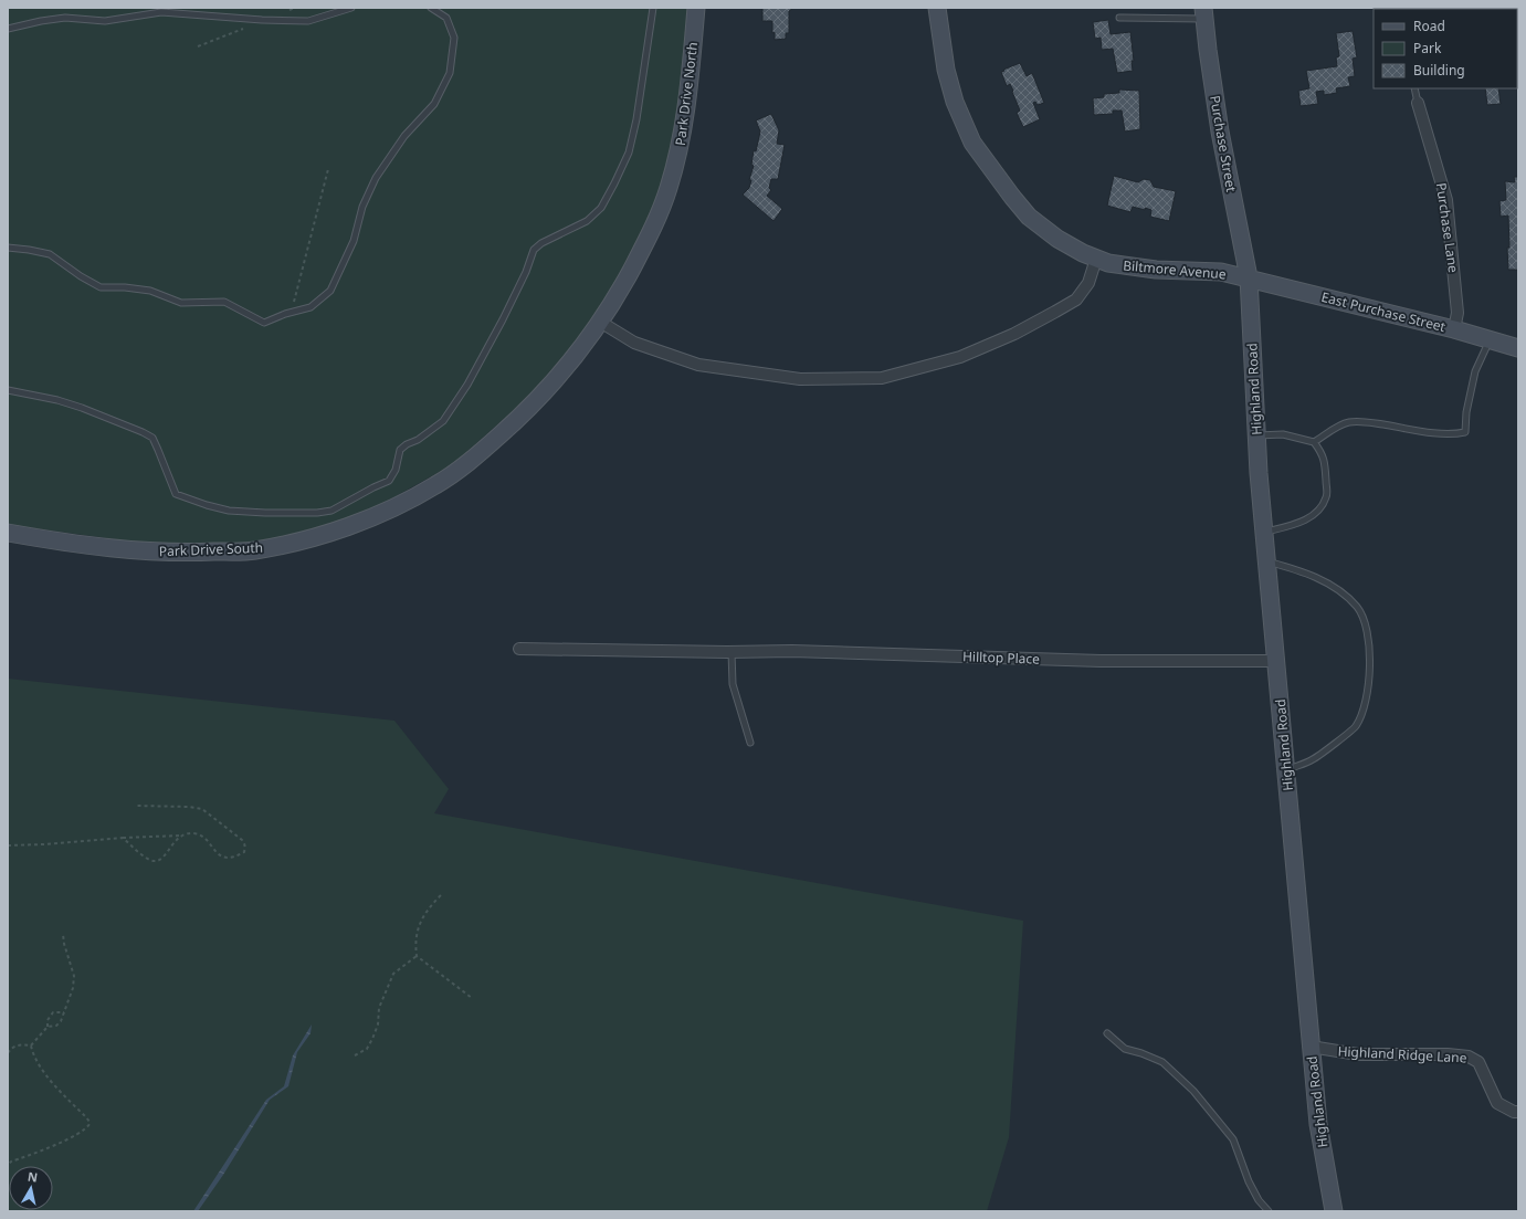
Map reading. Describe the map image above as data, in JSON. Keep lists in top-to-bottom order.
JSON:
{
  "streets": {
    "street": [
      "Park Drive North",
      "Purchase Street",
      "Purchase Lane",
      "Biltmore Avenue",
      "East Purchase Street",
      "Highland Road",
      "Park Drive South",
      "Hilltop Place",
      "Highland Ridge Lane"
    ]
  },
  "crossings": [
    ["Park Drive North", "Park Drive South"],
    ["Purchase Street", "Biltmore Avenue"],
    ["Purchase Street", "East Purchase Street"],
    ["Purchase Street", "Highland Road"],
    ["Purchase Lane", "East Purchase Street"],
    ["Biltmore Avenue", "East Purchase Street"],
    ["Biltmore Avenue", "Highland Road"],
    ["East Purchase Street", "Highland Road"],
    ["Highland Road", "Hilltop Place"],
    ["Highland Road", "Highland Ridge Lane"]
  ],
  "legend": ["Road", "Park", "Building"],
  "north": "top"
}
